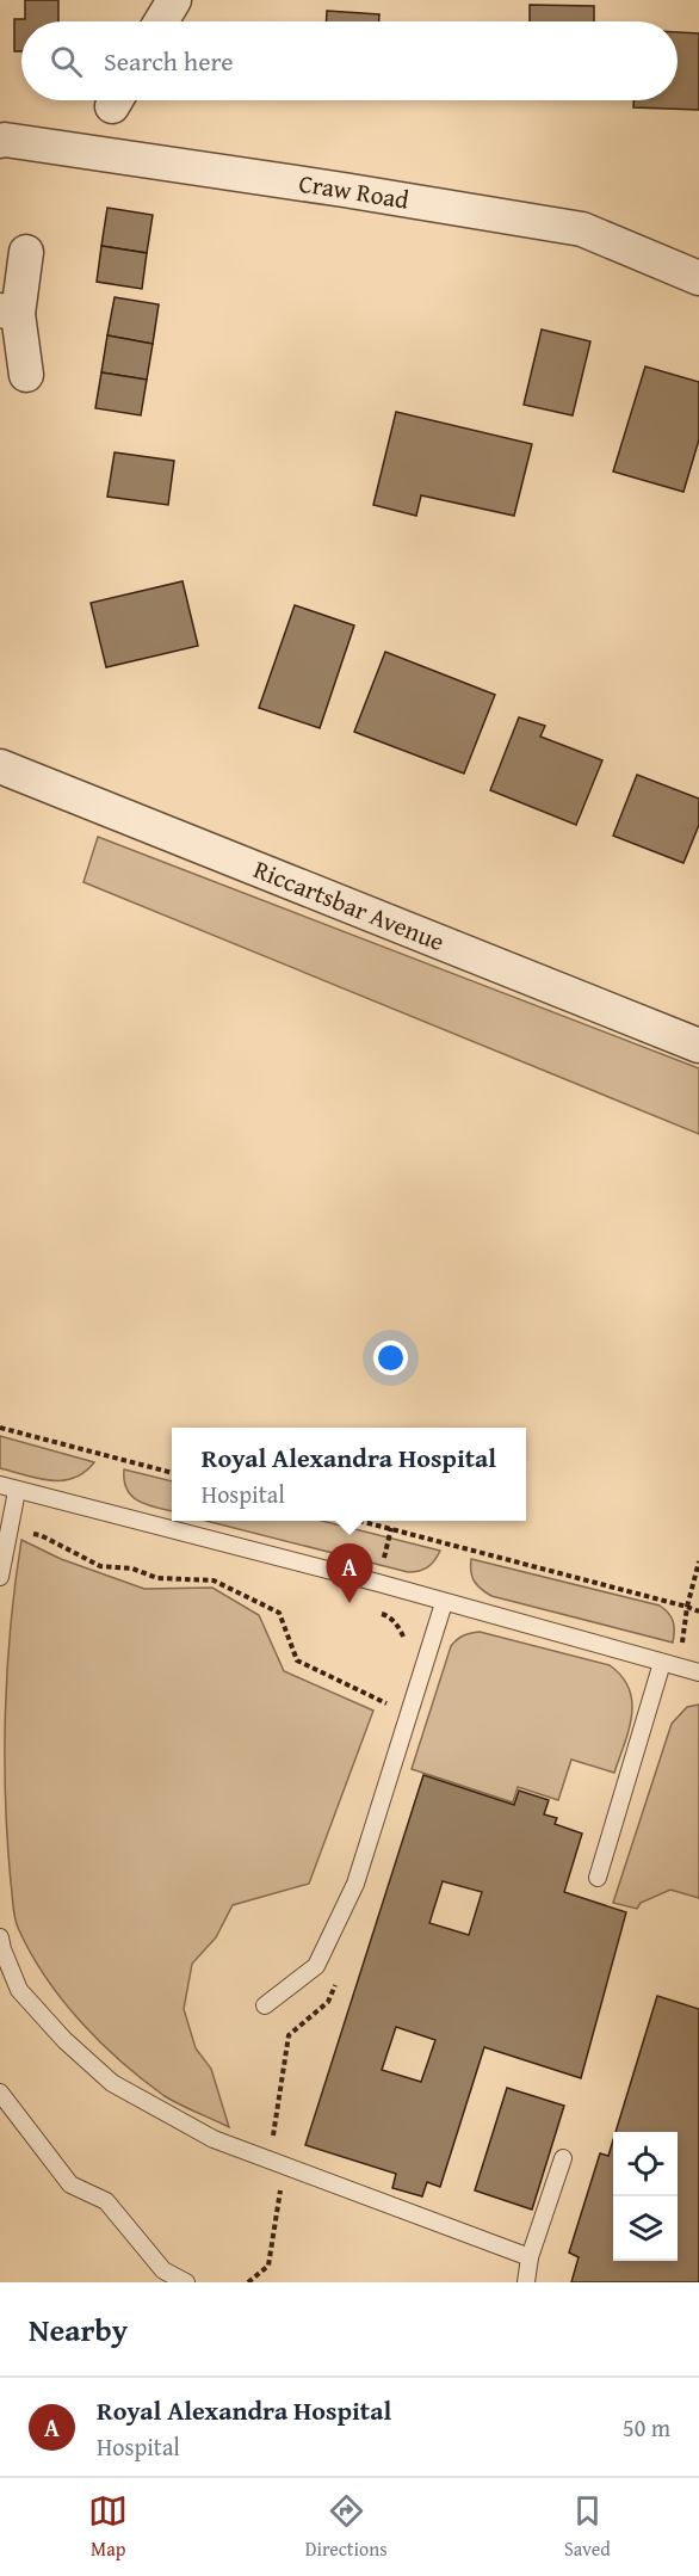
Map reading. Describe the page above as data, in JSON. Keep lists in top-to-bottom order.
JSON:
{
  "streets": {
    "street": ["Craw Road", "Riccartsbar Avenue"]
  },
  "page": {
    "search": "Search here",
    "popup": ["Royal Alexandra Hospital", "Hospital"],
    "pins": "A",
    "heading": "Nearby",
    "list": [
      {
        "mark": "A",
        "name": "Royal Alexandra Hospital",
        "note": "Hospital",
        "value": "50 m"
      }
    ],
    "nav": ["Map", "Directions", "Saved"]
  }
}
